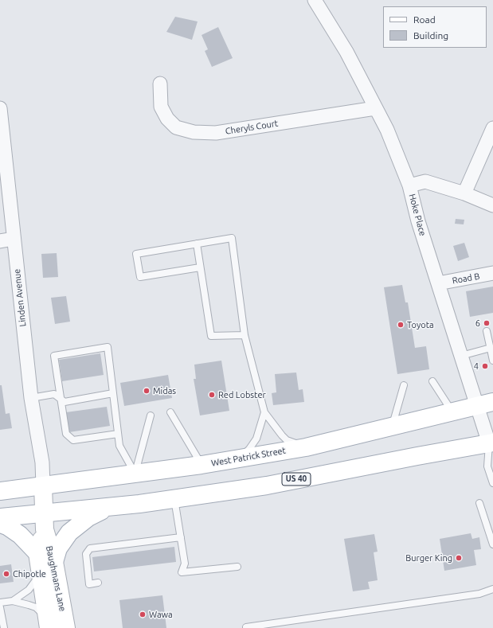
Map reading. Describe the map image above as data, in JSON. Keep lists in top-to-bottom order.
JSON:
{
  "streets": {
    "main road": ["West Patrick Street", "US 40", "Baughmans Lane"],
    "street": [
      "Cheryls Court",
      "Hoke Place",
      "Road B",
      "Linden Avenue"
    ]
  },
  "crossings": [
    ["Cheryls Court", "Hoke Place"],
    ["Hoke Place", "Road B"],
    ["Hoke Place", "West Patrick Street"],
    ["Hoke Place", "US 40"],
    ["Linden Avenue", "West Patrick Street"],
    ["Linden Avenue", "Baughmans Lane"],
    ["West Patrick Street", "Baughmans Lane"],
    ["US 40", "Baughmans Lane"]
  ],
  "places": [
    "6",
    "Toyota",
    "4",
    "Midas",
    "Red Lobster",
    "Burger King",
    "Chipotle",
    "Wawa"
  ],
  "legend": ["Road", "Building"]
}
